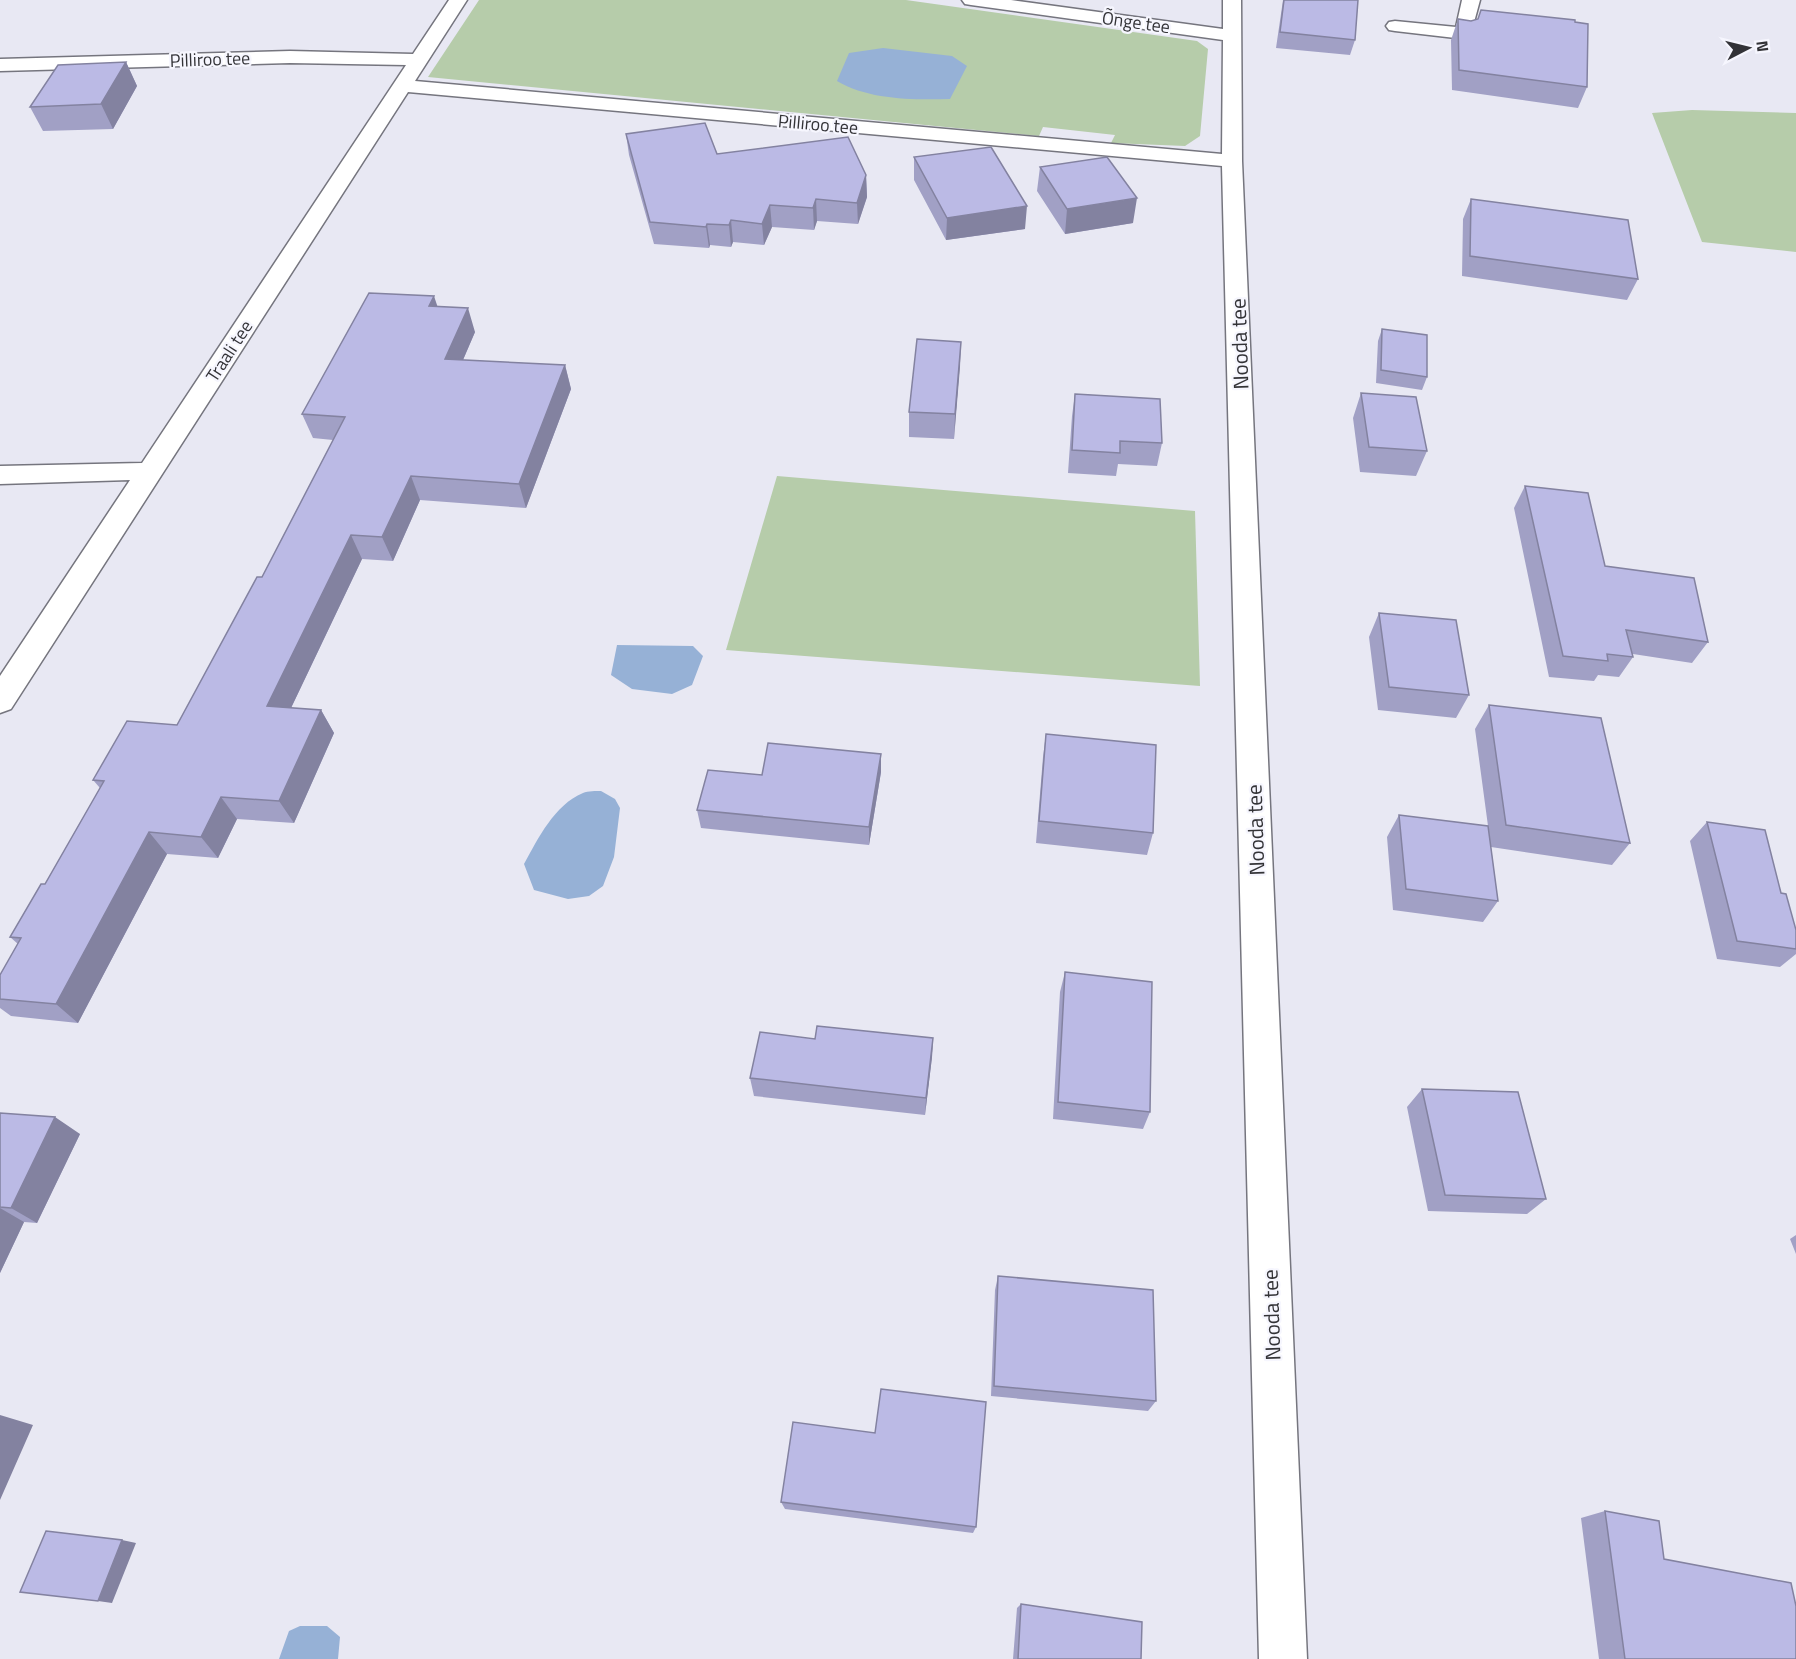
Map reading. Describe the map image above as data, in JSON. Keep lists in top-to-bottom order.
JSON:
{
  "streets": {
    "street": [
      "Õnge tee",
      "Pilliroo tee",
      "Nooda tee",
      "Traali tee"
    ]
  },
  "crossings": [
    ["Õnge tee", "Nooda tee"],
    ["Pilliroo tee", "Nooda tee"],
    ["Pilliroo tee", "Traali tee"]
  ],
  "north": "right"
}
